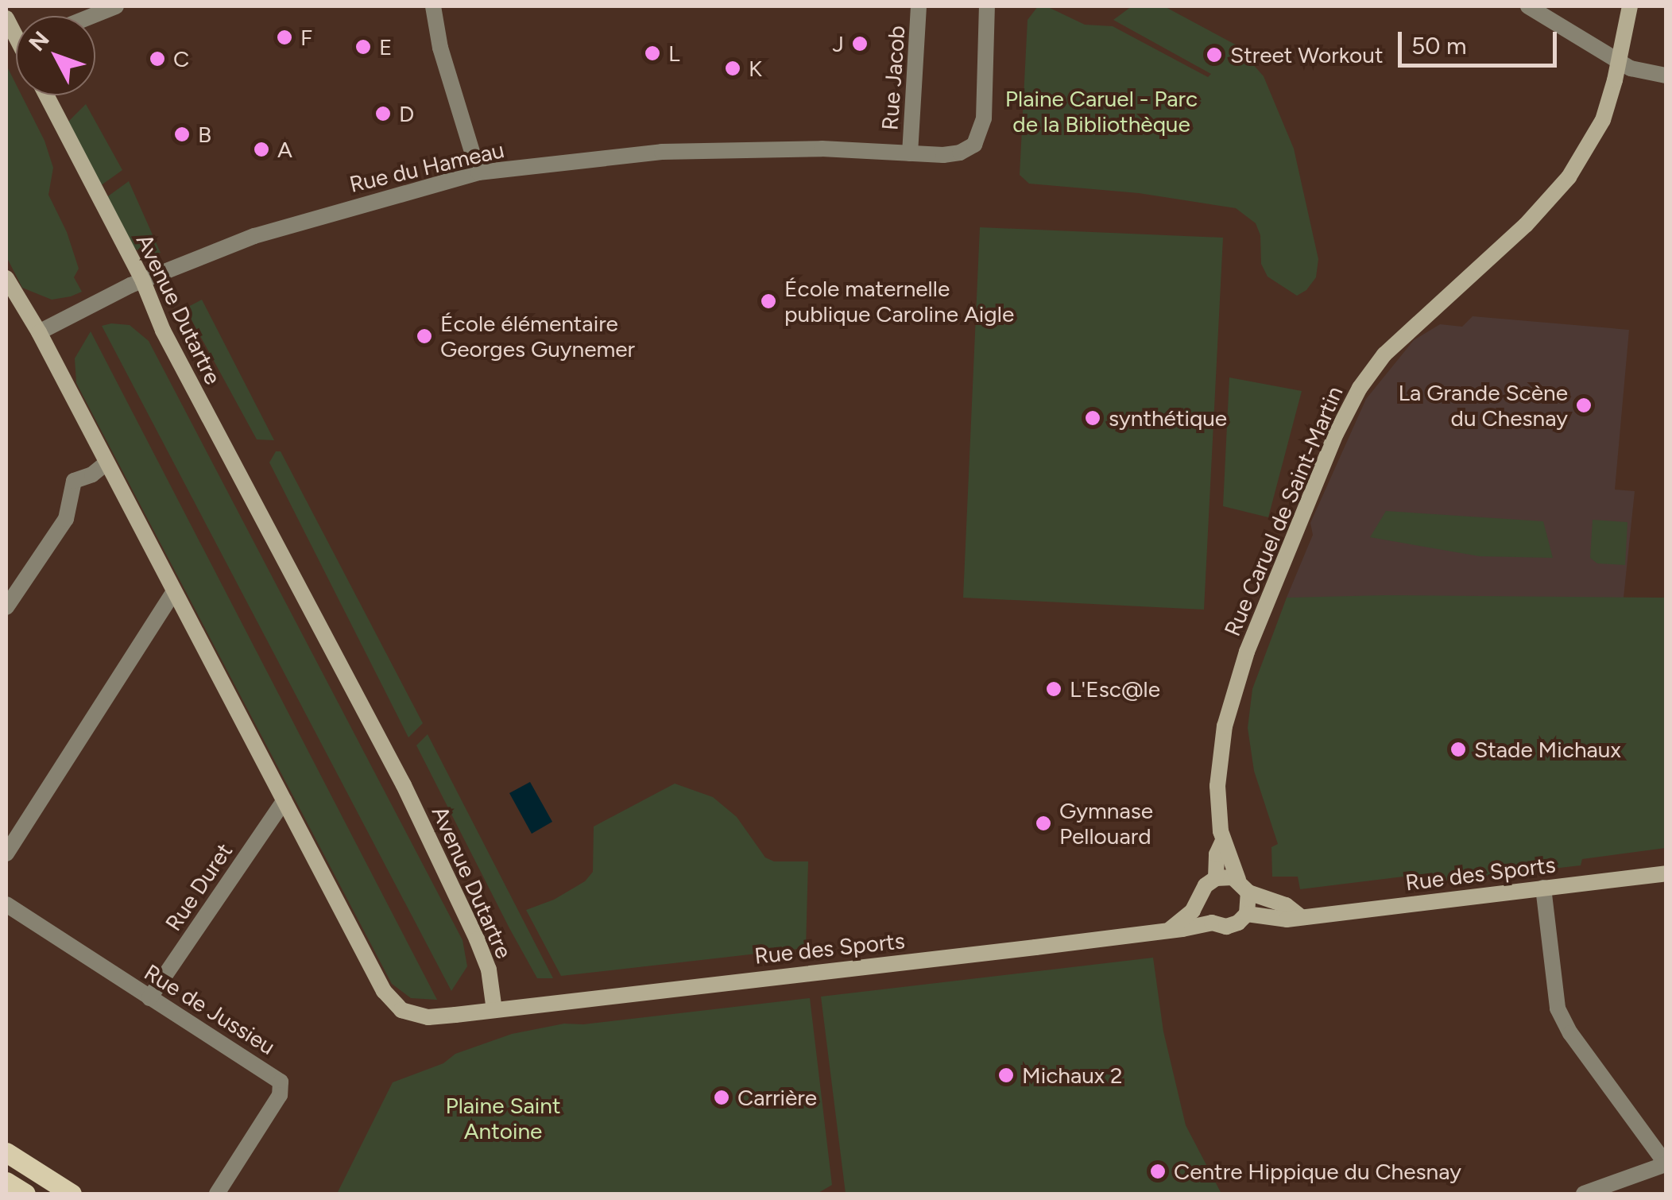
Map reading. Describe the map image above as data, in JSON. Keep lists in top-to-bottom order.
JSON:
{
  "streets": {
    "main road": ["Avenue Dutartre", "Rue Caruel de Saint-Martin", "Rue des Sports"],
    "street": [
      "Rue Jacob",
      "Rue du Hameau",
      "Rue Duret",
      "Rue de Jussieu"
    ]
  },
  "crossings": [
    ["Rue Jacob", "Rue du Hameau"],
    ["Rue du Hameau", "Avenue Dutartre"],
    ["Avenue Dutartre", "Rue des Sports"],
    ["Rue Caruel de Saint-Martin", "Rue des Sports"],
    ["Rue Duret", "Rue de Jussieu"]
  ],
  "parks": ["Plaine Caruel - Parc de la Bibliothèque", "Plaine Saint Antoine"],
  "places": [
    "F",
    "J",
    "E",
    "L",
    "Street Workout",
    "C",
    "K",
    "D",
    "B",
    "A",
    "École maternelle publique Caroline Aigle",
    "École élémentaire Georges Guynemer",
    "La Grande Scène du Chesnay",
    "synthétique",
    "L'Esc@le",
    "Stade Michaux",
    "Gymnase Pellouard",
    "Michaux 2",
    "Carrière",
    "Centre Hippique du Chesnay"
  ],
  "scale_bar": "50 m",
  "north": "top left"
}
